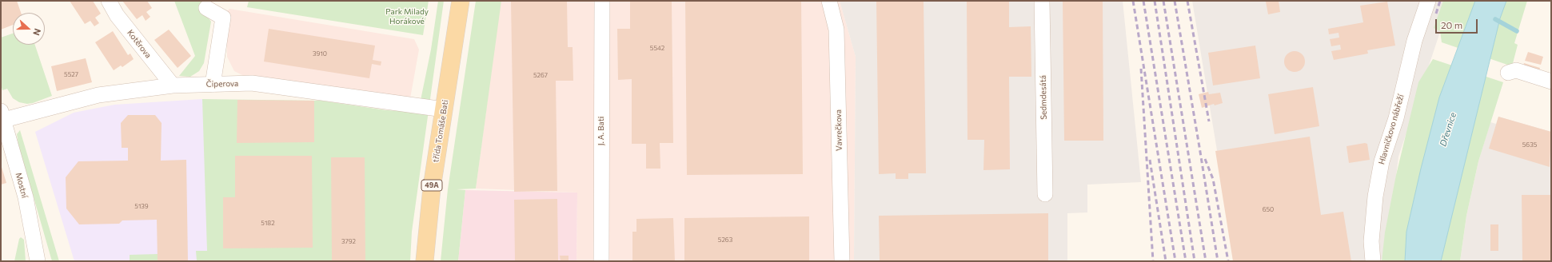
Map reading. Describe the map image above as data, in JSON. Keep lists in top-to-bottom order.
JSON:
{
  "streets": {
    "main road": ["třída Tomáše Bati", "49A"],
    "street": [
      "Kotěrova",
      "Čiperova",
      "Sedmdesátá",
      "Hlavničkovo nábřeží",
      "Vavrečkova",
      "J. A. Bati",
      "Mostní"
    ]
  },
  "crossings": [
    ["Kotěrova", "Čiperova"],
    ["Čiperova", "třída Tomáše Bati"],
    ["Čiperova", "Mostní"]
  ],
  "water": ["Dřevnice"],
  "parks": ["Park Milady Horákové"],
  "house_numbers": [
    "5542",
    "3910",
    "5527",
    "5267",
    "5635",
    "5139",
    "650",
    "5182",
    "5263",
    "3792"
  ],
  "scale_bar": "20 m",
  "north": "right"
}
